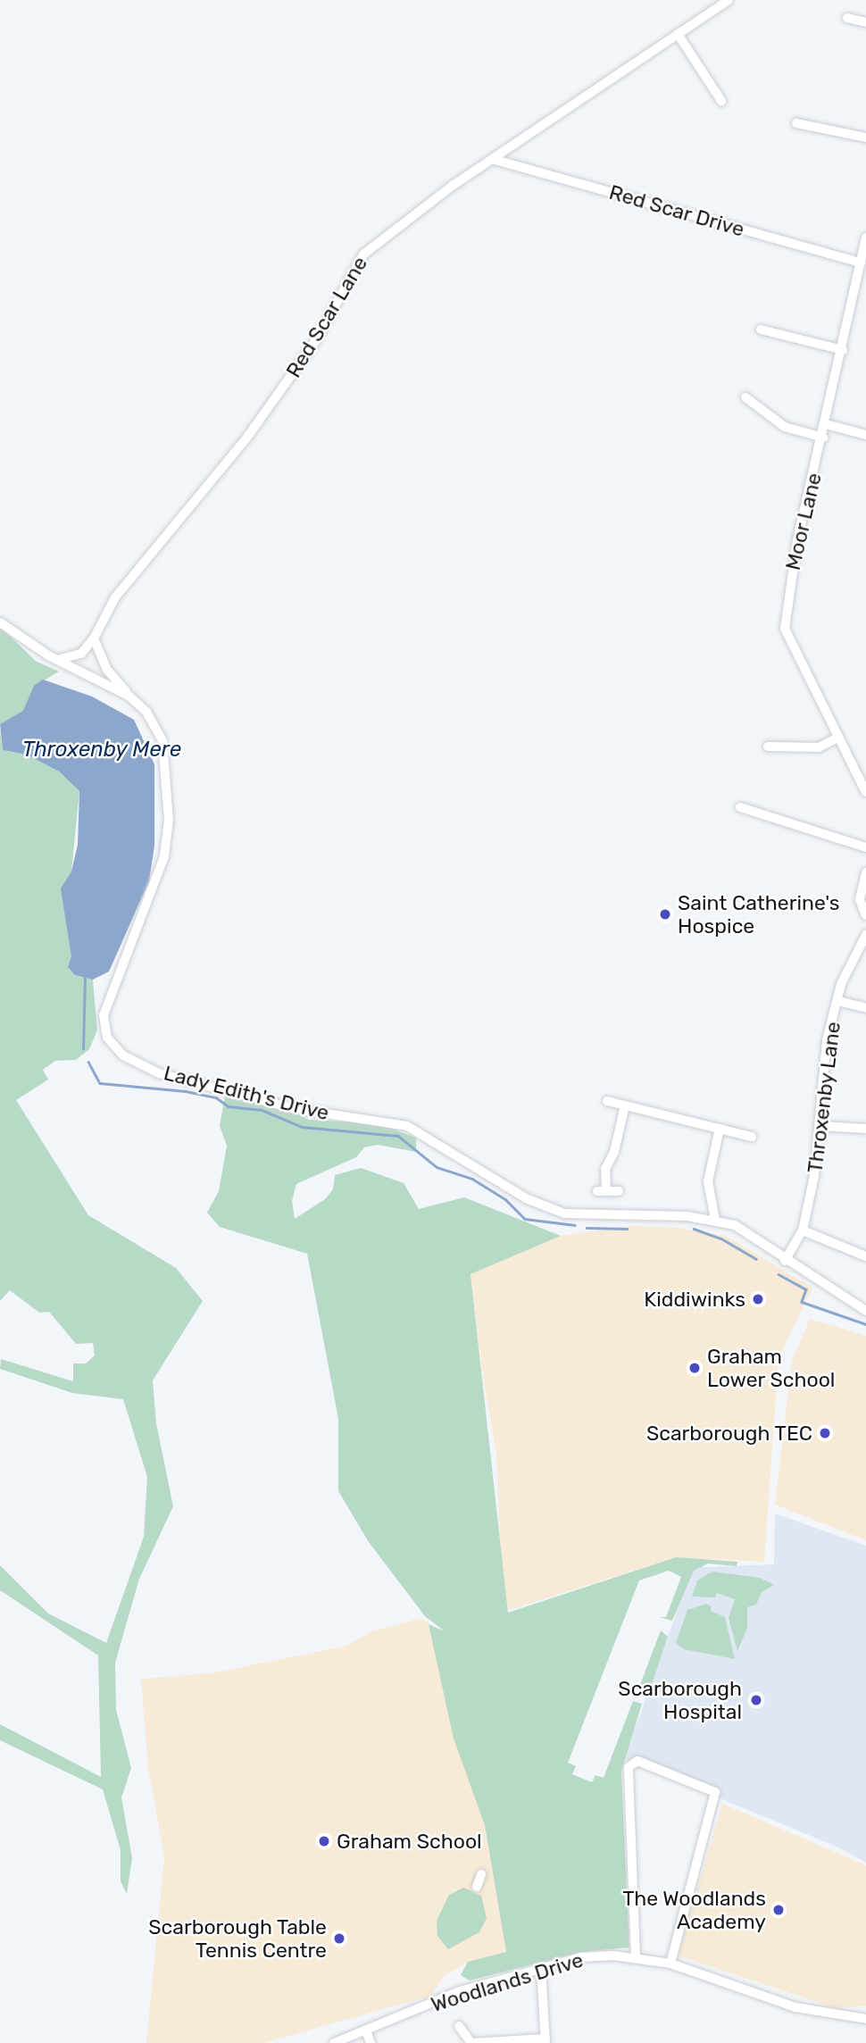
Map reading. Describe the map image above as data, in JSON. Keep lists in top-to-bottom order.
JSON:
{
  "streets": {
    "street": [
      "Red Scar Drive",
      "Red Scar Lane",
      "Moor Lane",
      "Lady Edith's Drive",
      "Throxenby Lane",
      "Woodlands Drive"
    ]
  },
  "crossings": [
    ["Red Scar Drive", "Red Scar Lane"],
    ["Red Scar Drive", "Moor Lane"],
    ["Red Scar Lane", "Lady Edith's Drive"],
    ["Lady Edith's Drive", "Throxenby Lane"]
  ],
  "water": ["Throxenby Mere"],
  "places": [
    "Saint Catherine's Hospice",
    "Kiddiwinks",
    "Graham Lower School",
    "Scarborough TEC",
    "Scarborough Hospital",
    "Graham School",
    "The Woodlands Academy",
    "Scarborough Table Tennis Centre"
  ]
}
